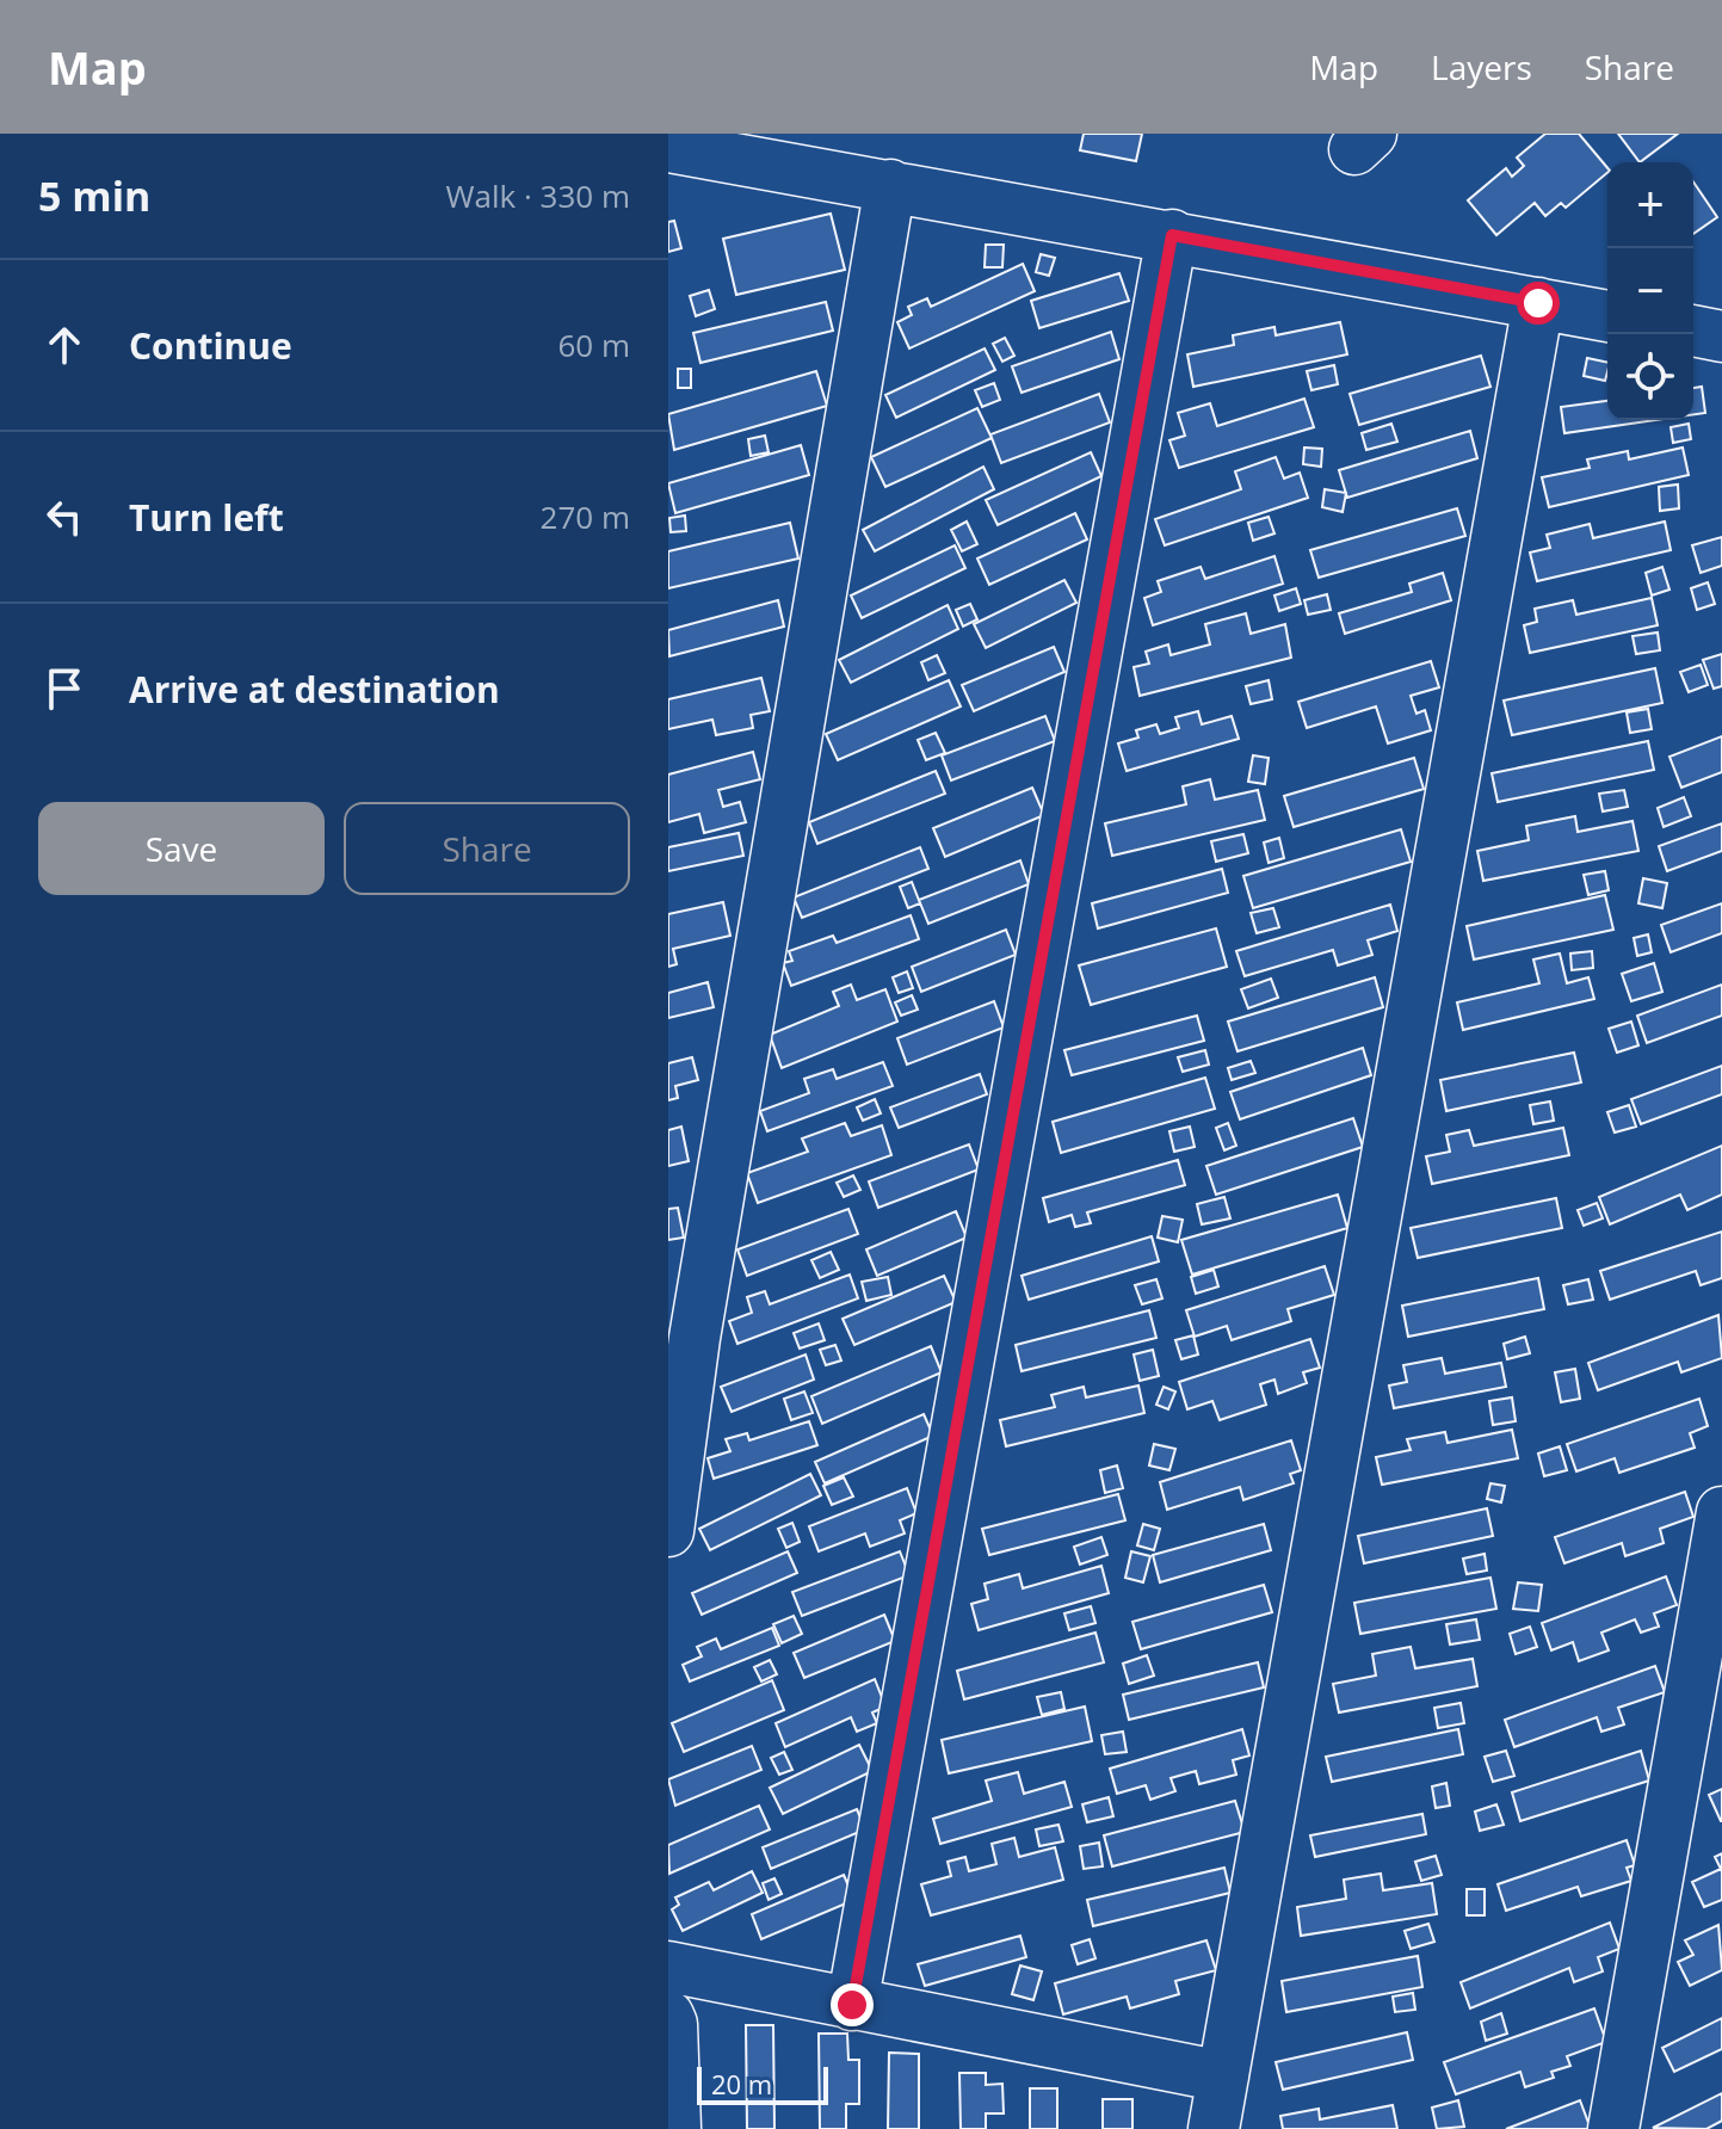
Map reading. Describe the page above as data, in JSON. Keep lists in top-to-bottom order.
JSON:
{
  "scale_bar": "20 m",
  "page": {
    "header": "Map",
    "nav": ["Map", "Layers", "Share"],
    "heading": ["5 min", "Walk · 330 m"],
    "map_buttons": ["+", "−"],
    "list": [
      ["Continue", "60 m"],
      ["Turn left", "270 m"],
      "Arrive at destination"
    ],
    "buttons": ["Save", "Share"],
    "scale": "20 m"
  }
}
